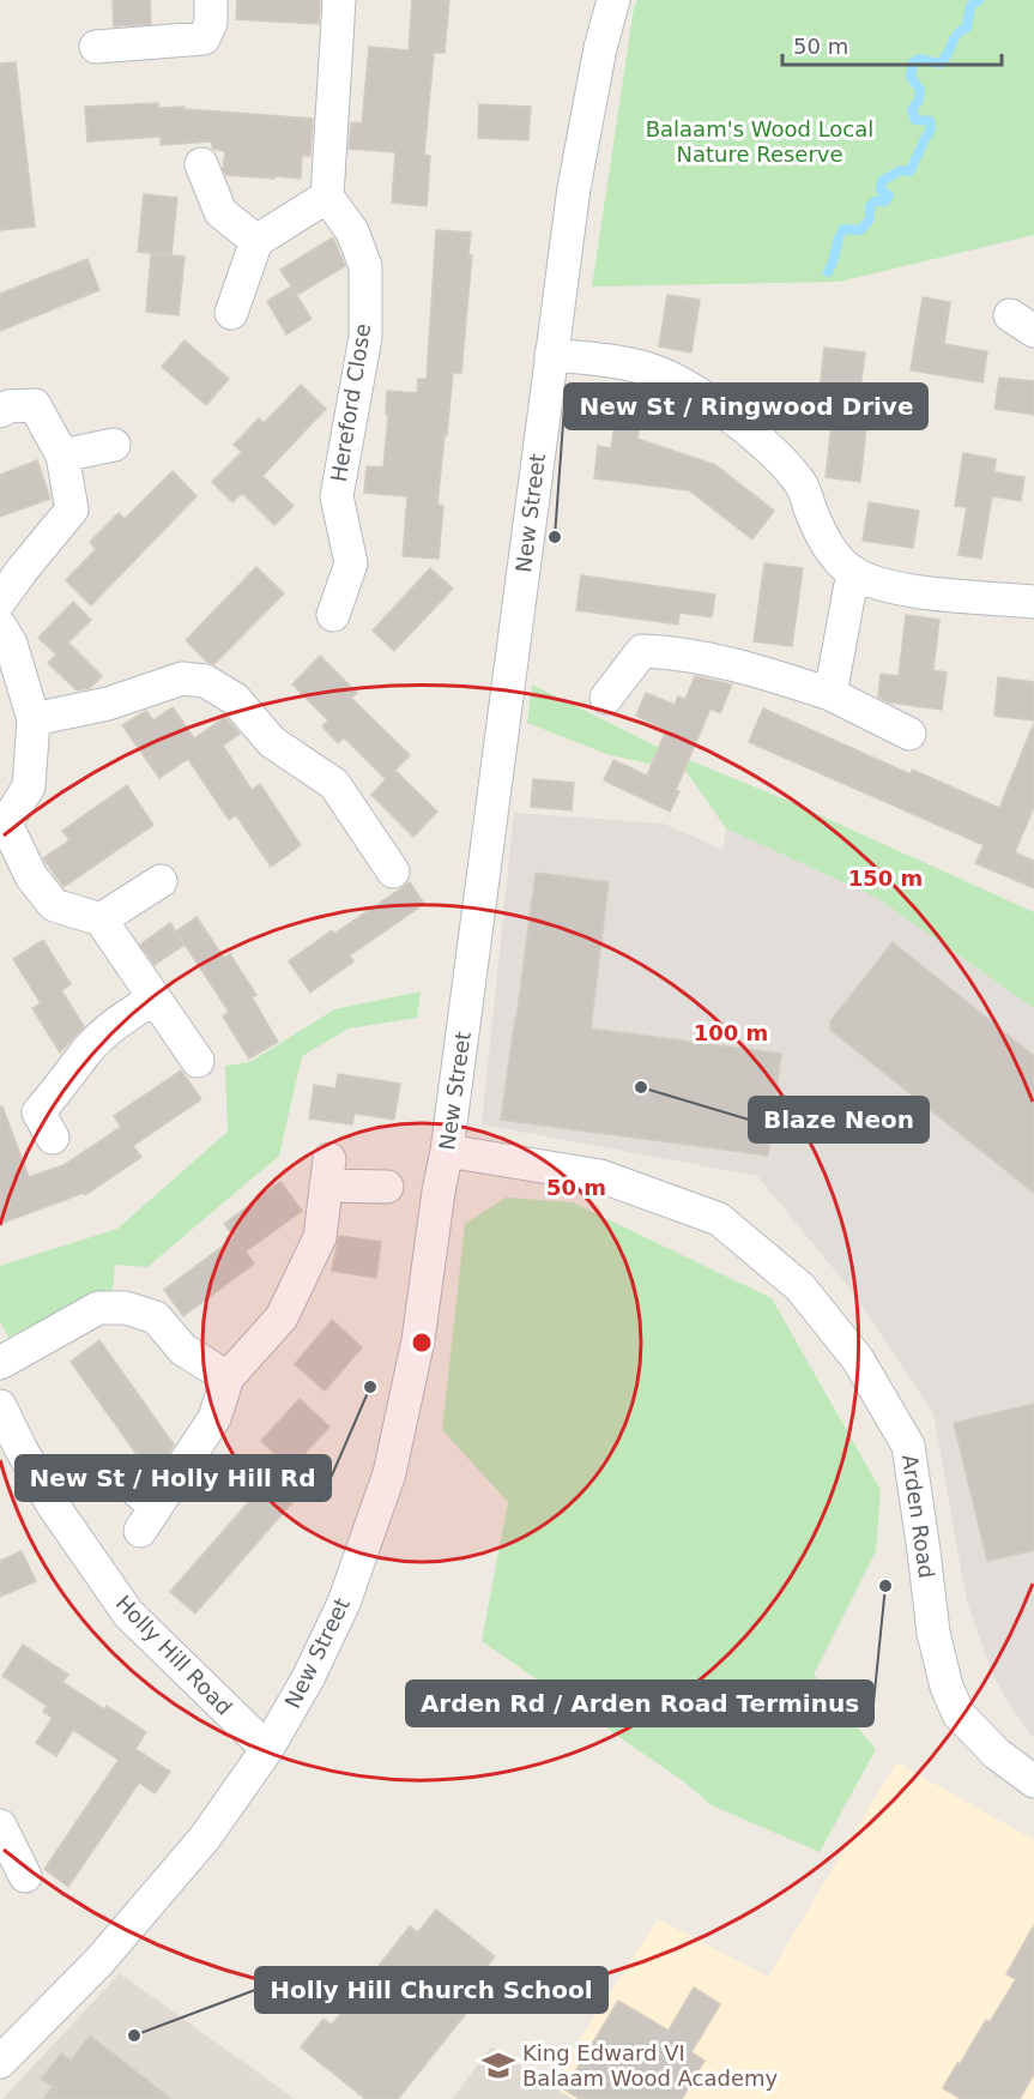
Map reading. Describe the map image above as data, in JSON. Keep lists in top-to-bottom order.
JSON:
{
  "streets": {
    "street": [
      "Hereford Close",
      "New Street",
      "Arden Road",
      "Holly Hill Road"
    ]
  },
  "crossings": [
    ["New Street", "Arden Road"],
    ["New Street", "Holly Hill Road"]
  ],
  "parks": ["Balaam's Wood Local Nature Reserve"],
  "places": {
    "other": [
      "New St / Ringwood Drive",
      "Blaze Neon",
      "New St / Holly Hill Rd",
      "Arden Rd / Arden Road Terminus",
      "Holly Hill Church School"
    ],
    "school or university": ["King Edward VI Balaam Wood Academy"]
  },
  "scale_bar": "50 m",
  "rings": ["150 m", "100 m", "50 m"]
}
